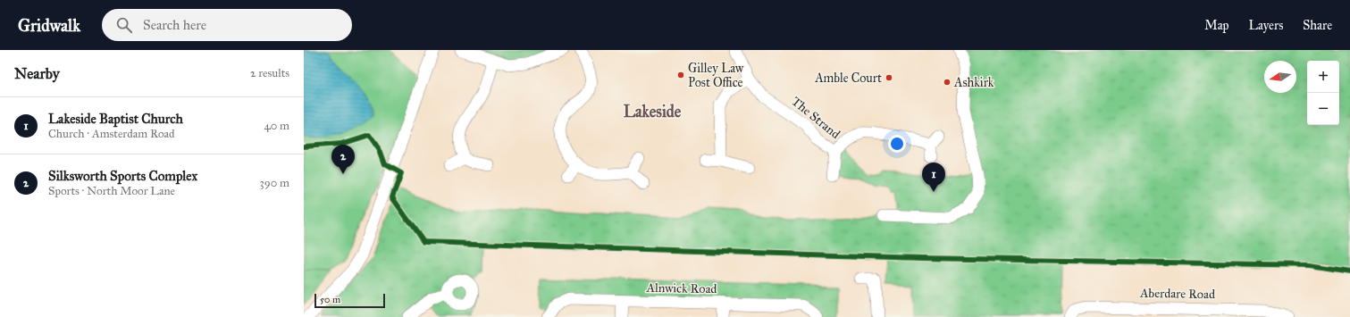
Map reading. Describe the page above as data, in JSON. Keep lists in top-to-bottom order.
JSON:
{
  "streets": {
    "street": ["The Strand", "Alnwick Road", "Aberdare Road"]
  },
  "districts": ["Lakeside"],
  "places": ["Gilley Law Post Office", "Amble Court", "Ashkirk"],
  "scale_bar": "50 m",
  "north": "left",
  "page": {
    "header": "Gridwalk",
    "search": "Search here",
    "nav": ["Map", "Layers", "Share"],
    "heading": ["Nearby", "2 results"],
    "map_buttons": ["+", "−"],
    "list": [
      {
        "mark": "1",
        "name": "Lakeside Baptist Church",
        "note": "Church · Amsterdam Road",
        "value": "40 m"
      },
      {
        "mark": "2",
        "name": "Silksworth Sports Complex",
        "note": "Sports · North Moor Lane",
        "value": "390 m"
      }
    ],
    "pins": ["2", "1"],
    "scale": "50 m"
  }
}
